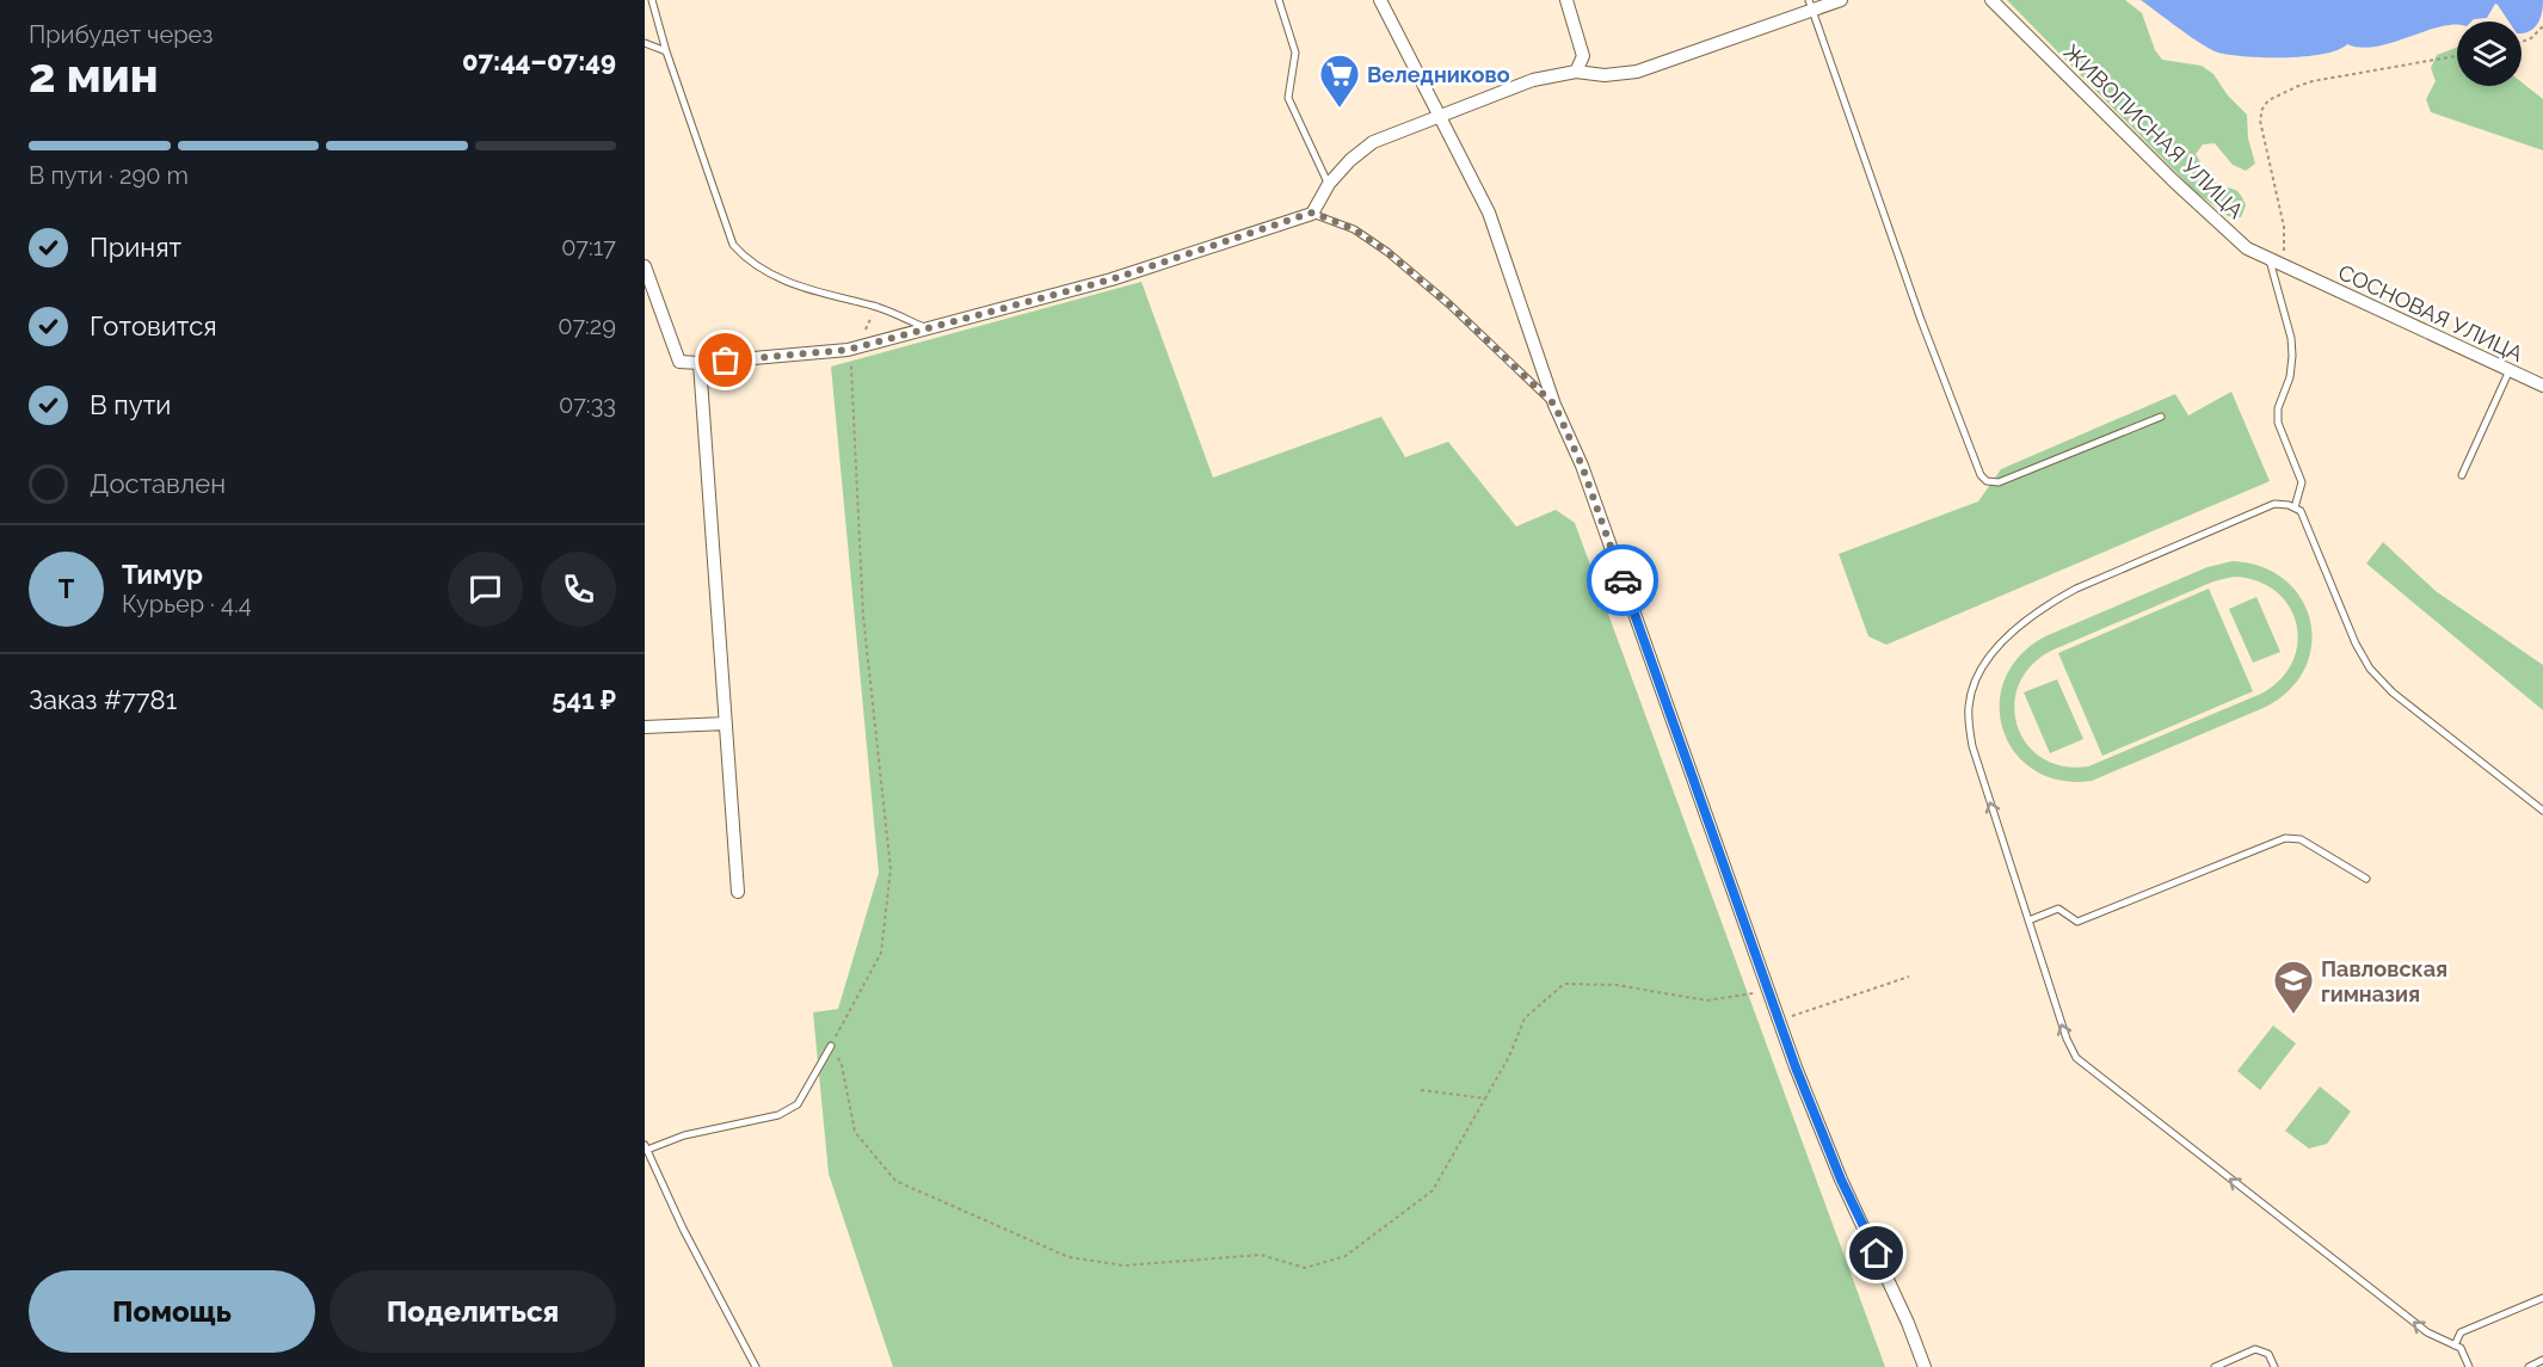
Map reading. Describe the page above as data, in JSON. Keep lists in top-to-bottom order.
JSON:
{
  "streets": {
    "street": ["ЖИВОПИСНАЯ УЛИЦА", "СОСНОВАЯ УЛИЦА"]
  },
  "crossings": [
    ["ЖИВОПИСНАЯ УЛИЦА", "СОСНОВАЯ УЛИЦА"]
  ],
  "places": {
    "supermarket": ["Веледниково"],
    "school or university": ["Павловская гимназия"]
  },
  "page": {
    "heading": ["2 мин", "Прибудет через", "07:44–07:49"],
    "panel": [
      "Тимур",
      "Курьер · 4.4",
      "Заказ #7781",
      "541 ₽"
    ],
    "bar": "В пути · 290 m",
    "list": [
      ["Принят", "07:17"],
      ["Готовится", "07:29"],
      ["В пути", "07:33"],
      "Доставлен"
    ],
    "round": "Т",
    "buttons": ["Помощь", "Поделиться"]
  }
}
